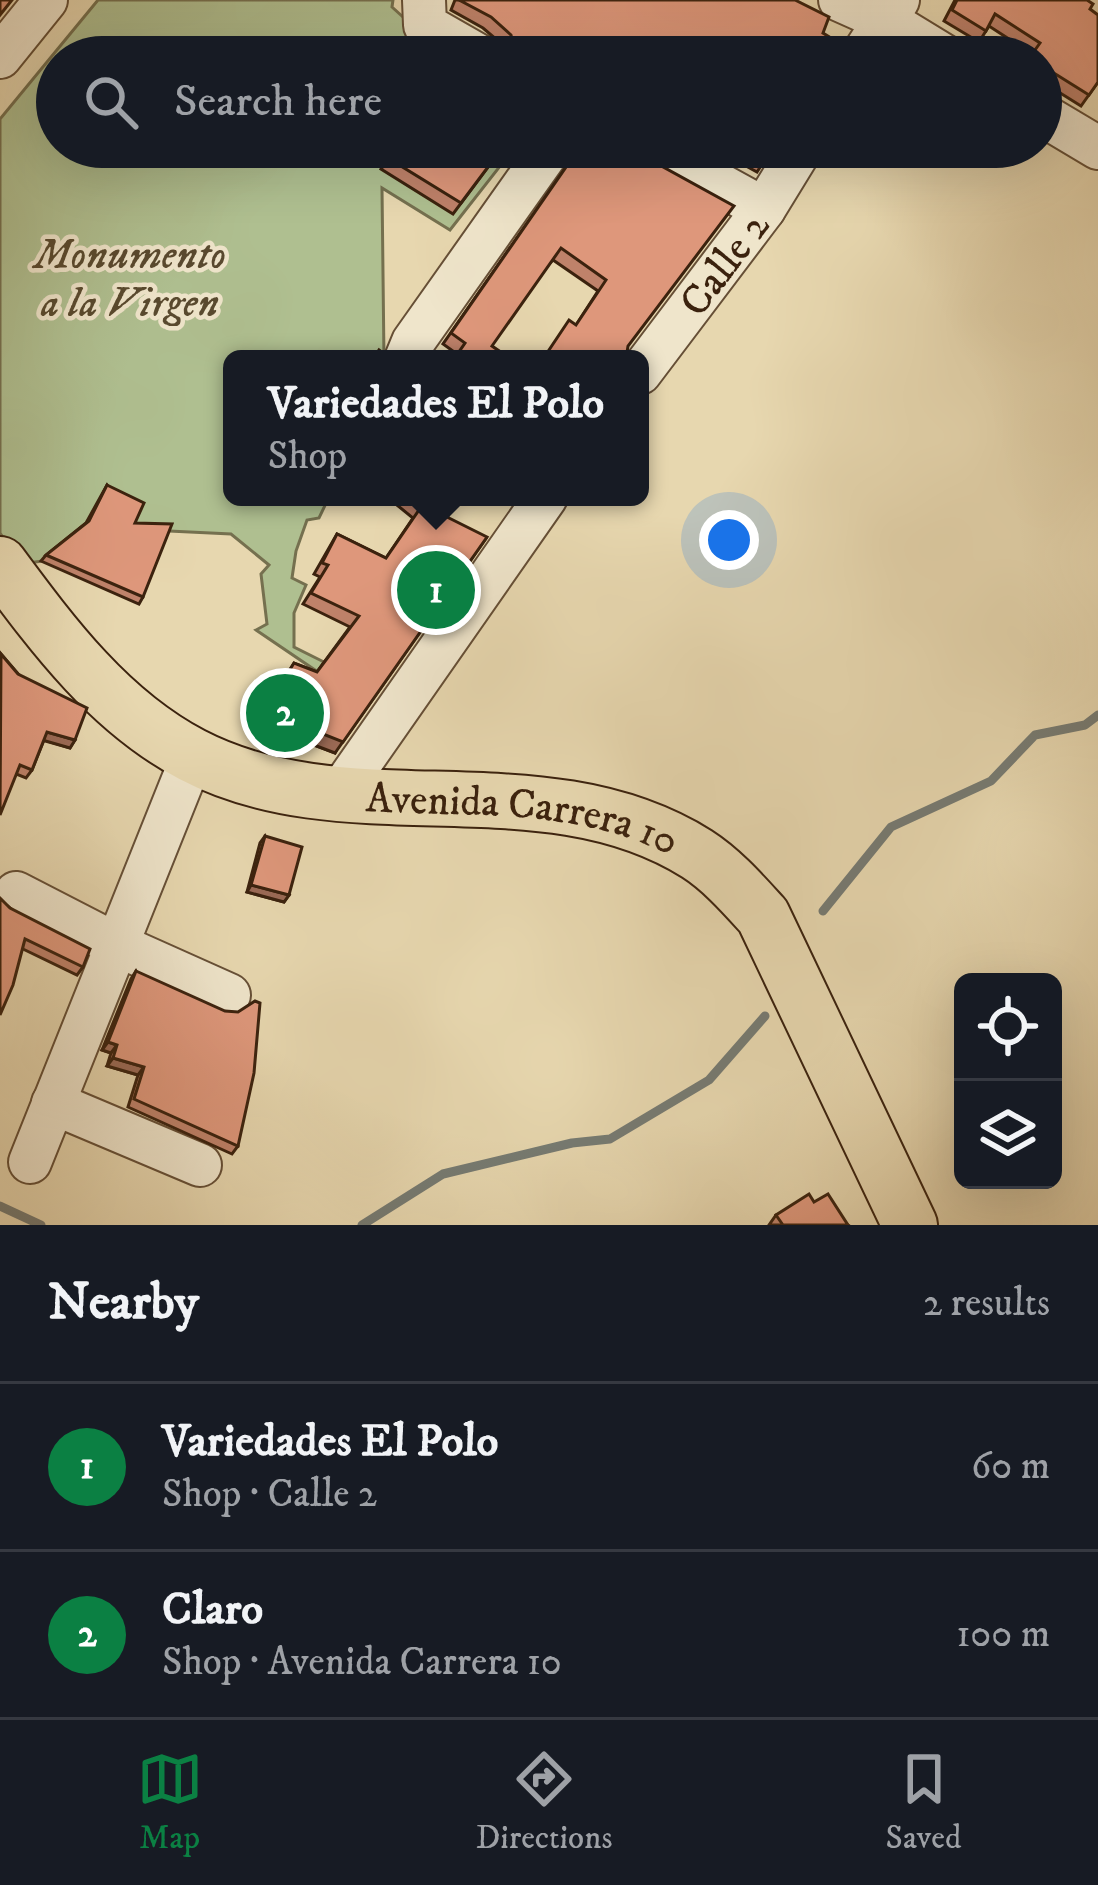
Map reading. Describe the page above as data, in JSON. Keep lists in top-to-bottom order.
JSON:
{
  "streets": {
    "main road": ["Avenida Carrera 10"],
    "street": ["Calle 2"]
  },
  "parks": ["Monumento a la Virgen"],
  "page": {
    "search": "Search here",
    "popup": ["Variedades El Polo", "Shop"],
    "pins": ["1", "2"],
    "heading": ["Nearby", "2 results"],
    "list": [
      {
        "mark": "1",
        "name": "Variedades El Polo",
        "note": "Shop · Calle 2",
        "value": "60 m"
      },
      {
        "mark": "2",
        "name": "Claro",
        "note": "Shop · Avenida Carrera 10",
        "value": "100 m"
      }
    ],
    "nav": ["Map", "Directions", "Saved"]
  }
}
